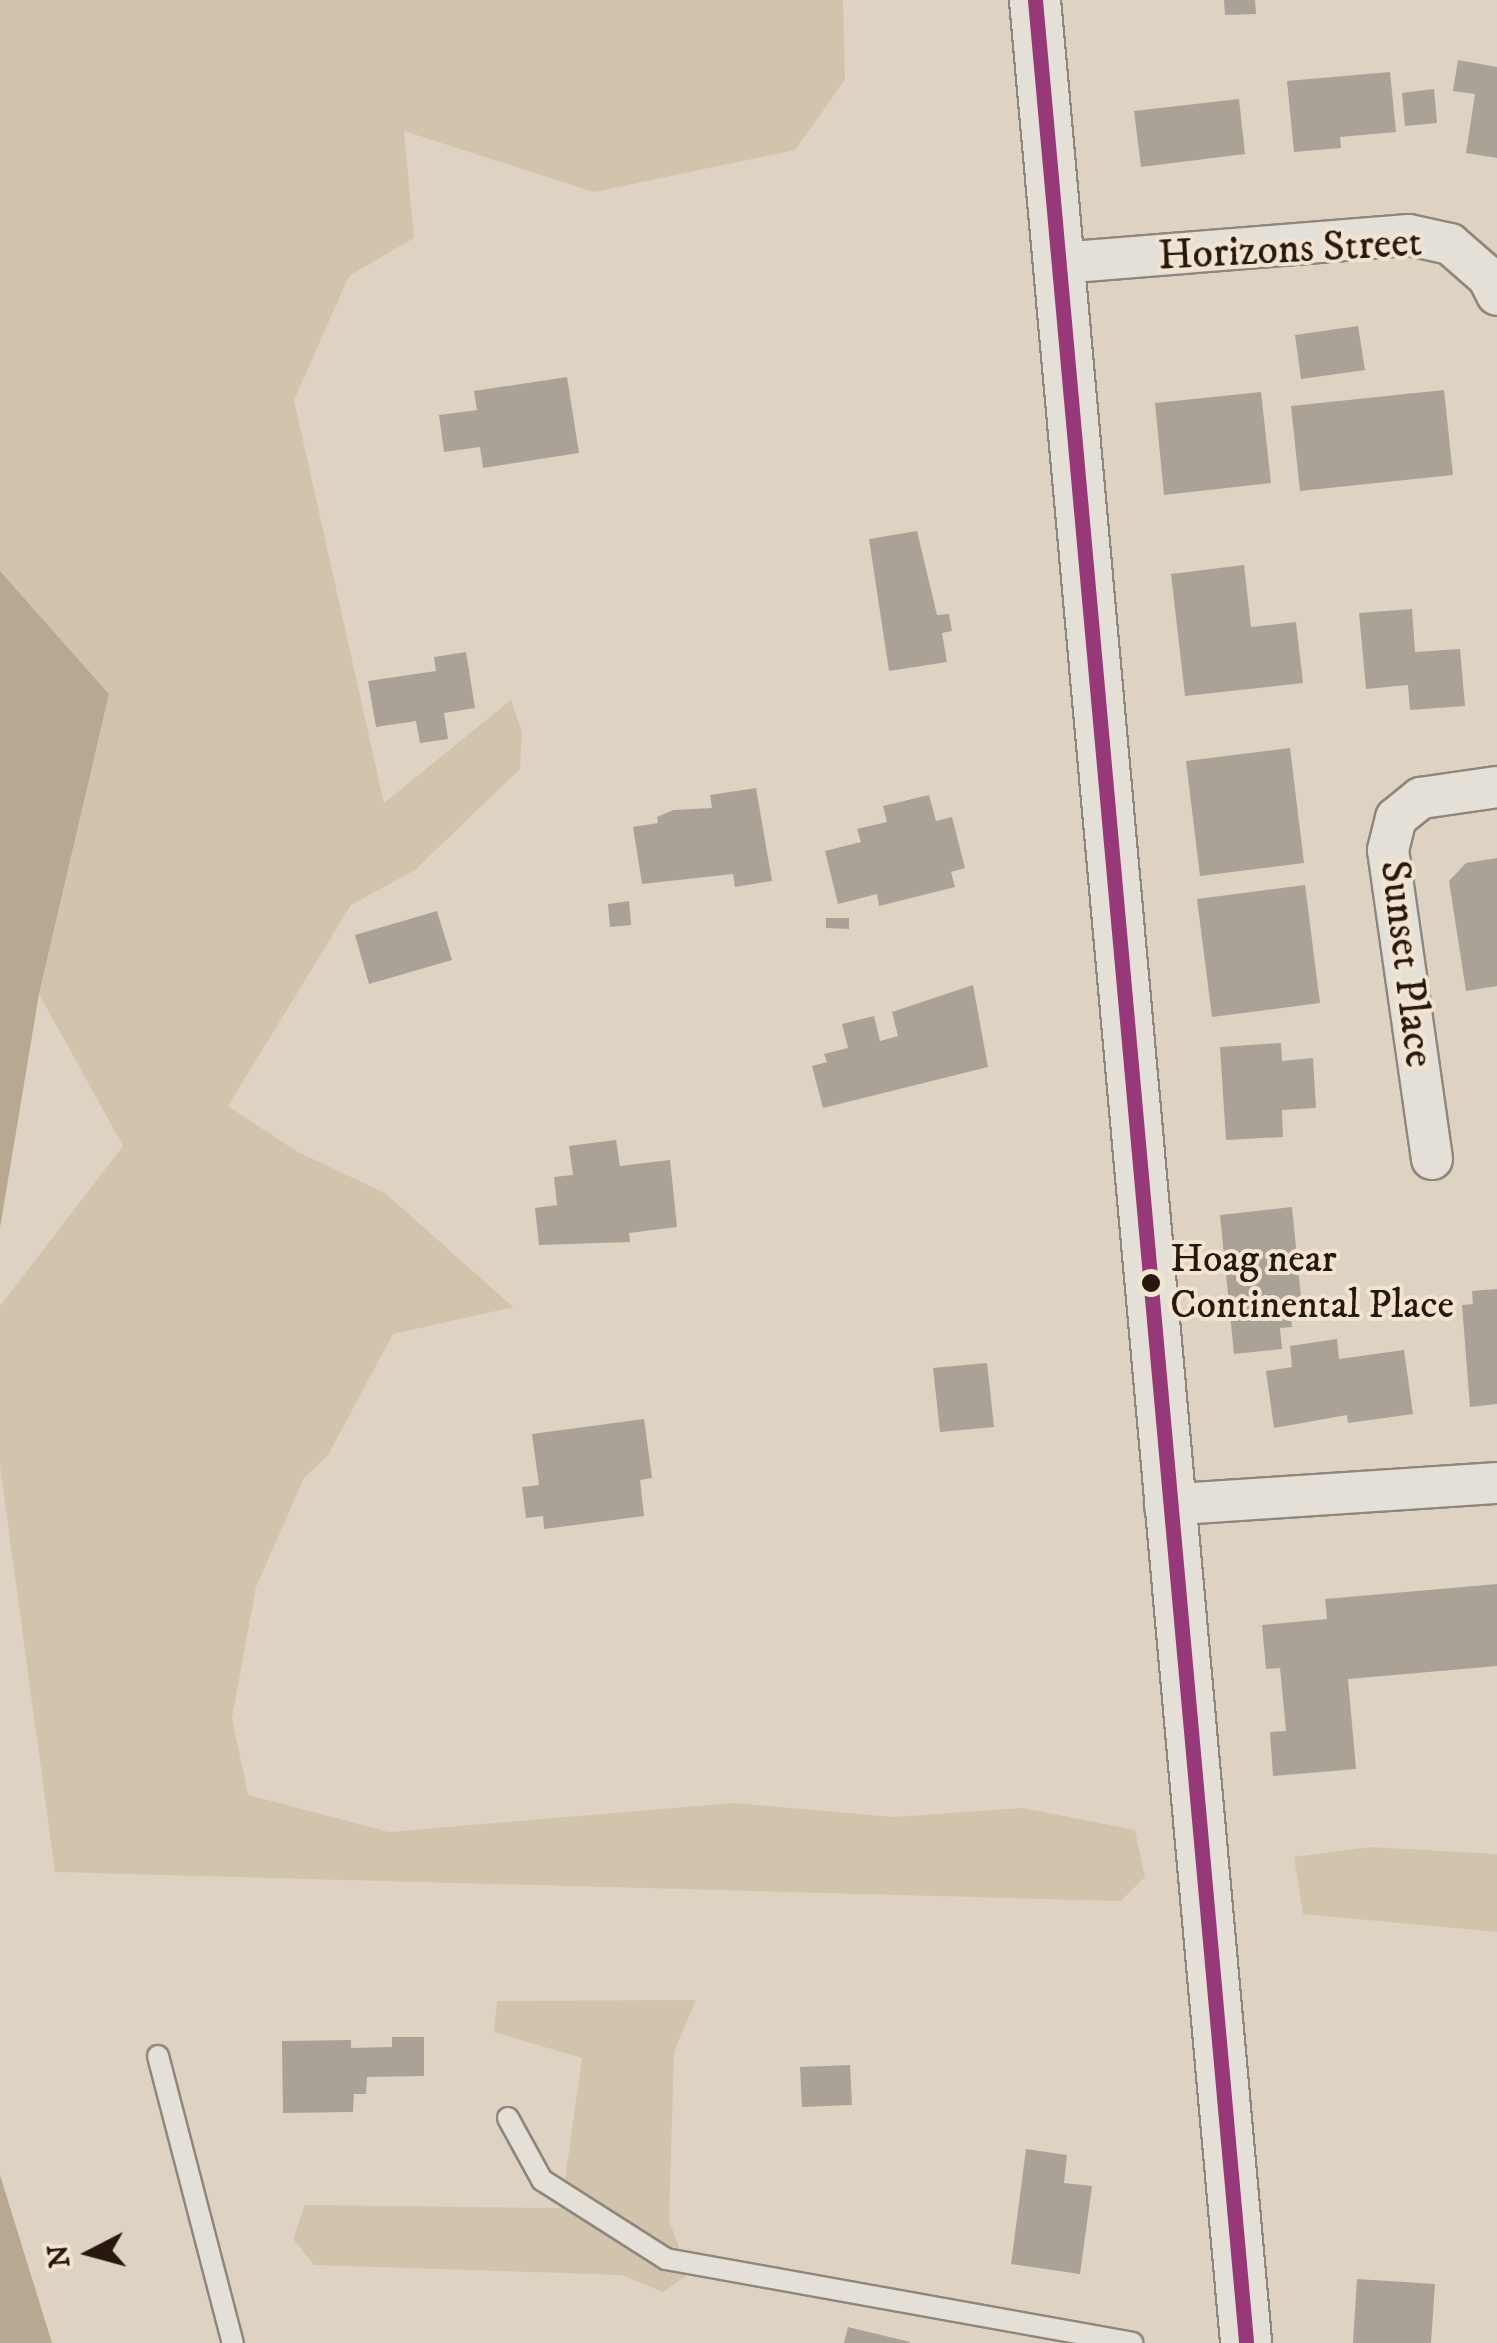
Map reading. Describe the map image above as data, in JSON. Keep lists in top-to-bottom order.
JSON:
{
  "streets": {
    "street": ["Horizons Street", "Sunset Place"]
  },
  "places": ["Hoag near Continental Place"],
  "north": "left"
}
